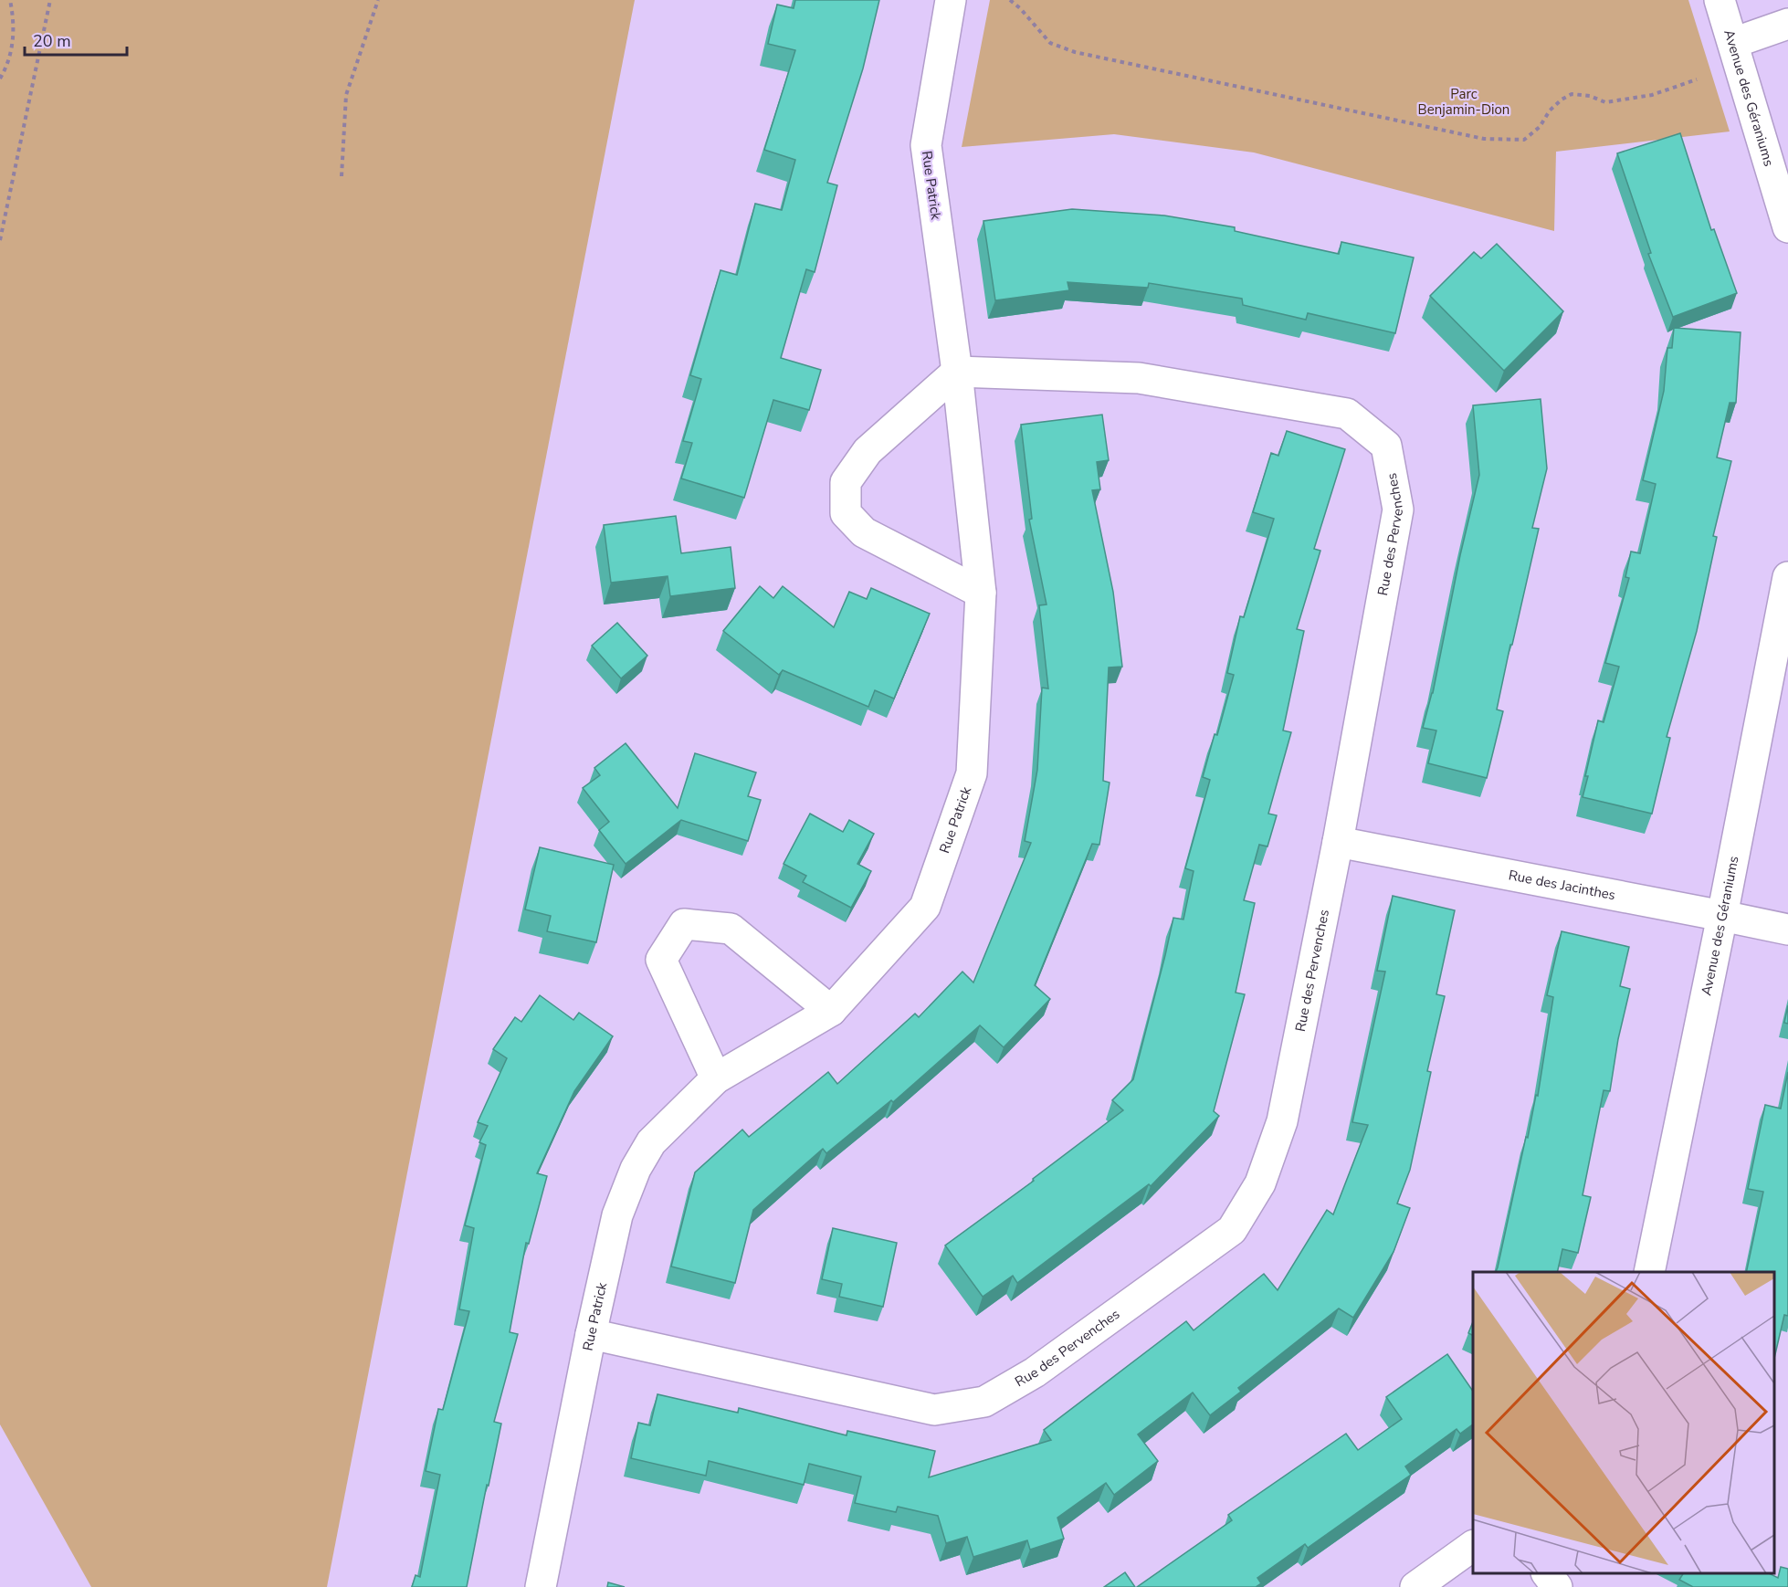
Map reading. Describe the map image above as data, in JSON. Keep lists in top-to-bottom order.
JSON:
{
  "streets": {
    "street": [
      "Avenue des Géraniums",
      "Rue Patrick",
      "Rue des Pervenches",
      "Rue des Jacinthes"
    ]
  },
  "crossings": [
    ["Avenue des Géraniums", "Rue des Jacinthes"],
    ["Rue Patrick", "Rue des Pervenches"],
    ["Rue des Pervenches", "Rue des Jacinthes"]
  ],
  "parks": ["Parc Benjamin-Dion"],
  "scale_bar": "20 m"
}
